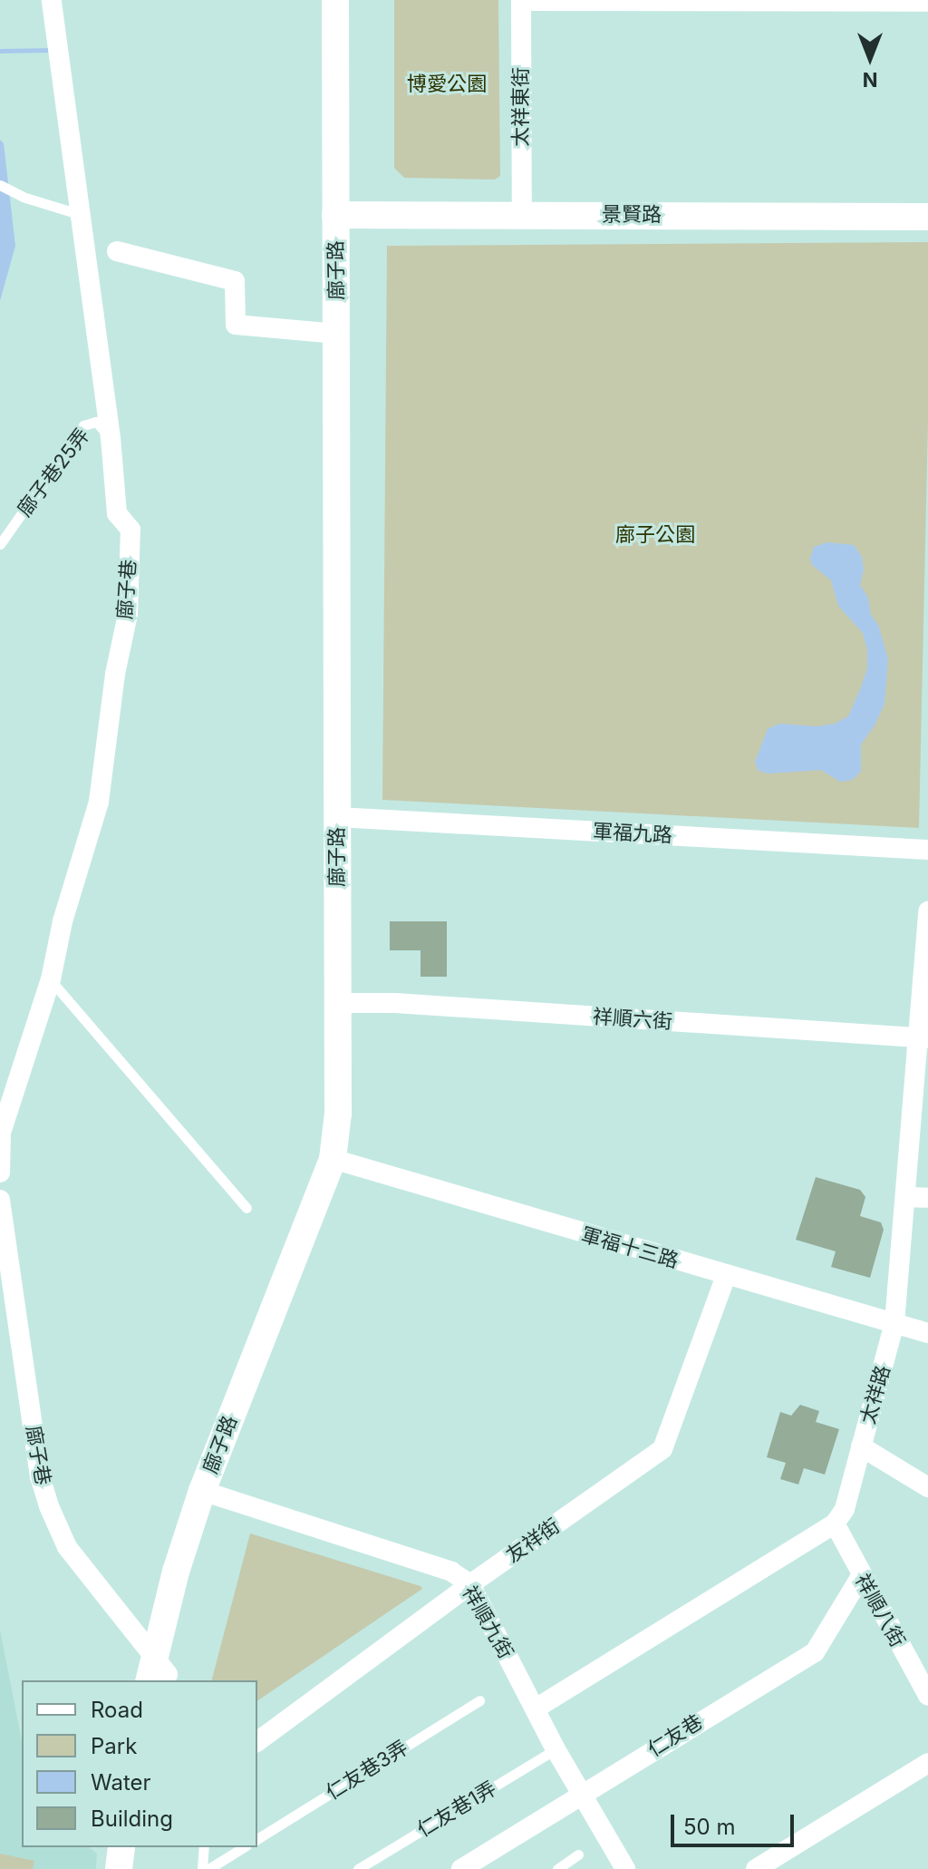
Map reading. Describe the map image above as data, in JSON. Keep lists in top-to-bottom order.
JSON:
{
  "streets": {
    "main road": ["景賢路", "廍子路"],
    "street": [
      "太祥東街",
      "廍子巷",
      "軍福九路",
      "祥順六街",
      "軍福十三路",
      "太祥路",
      "友祥街",
      "祥順八街",
      "祥順九街",
      "仁友巷"
    ],
    "lane": ["廍子巷25弄", "仁友巷3弄", "仁友巷1弄"]
  },
  "crossings": [
    ["太祥東街", "景賢路"],
    ["景賢路", "廍子路"],
    ["廍子路", "廍子巷"],
    ["廍子路", "軍福九路"],
    ["廍子路", "祥順六街"],
    ["廍子路", "軍福十三路"],
    ["廍子路", "祥順九街"],
    ["廍子巷25弄", "廍子巷"],
    ["祥順六街", "太祥路"],
    ["軍福十三路", "太祥路"],
    ["軍福十三路", "友祥街"],
    ["太祥路", "祥順八街"],
    ["友祥街", "祥順九街"],
    ["祥順八街", "仁友巷"],
    ["祥順九街", "仁友巷"],
    ["祥順九街", "仁友巷1弄"]
  ],
  "parks": ["博愛公園", "廍子公園"],
  "legend": [
    "Road",
    "Park",
    "Water",
    "Building"
  ],
  "scale_bar": "50 m",
  "north": "bottom"
}
